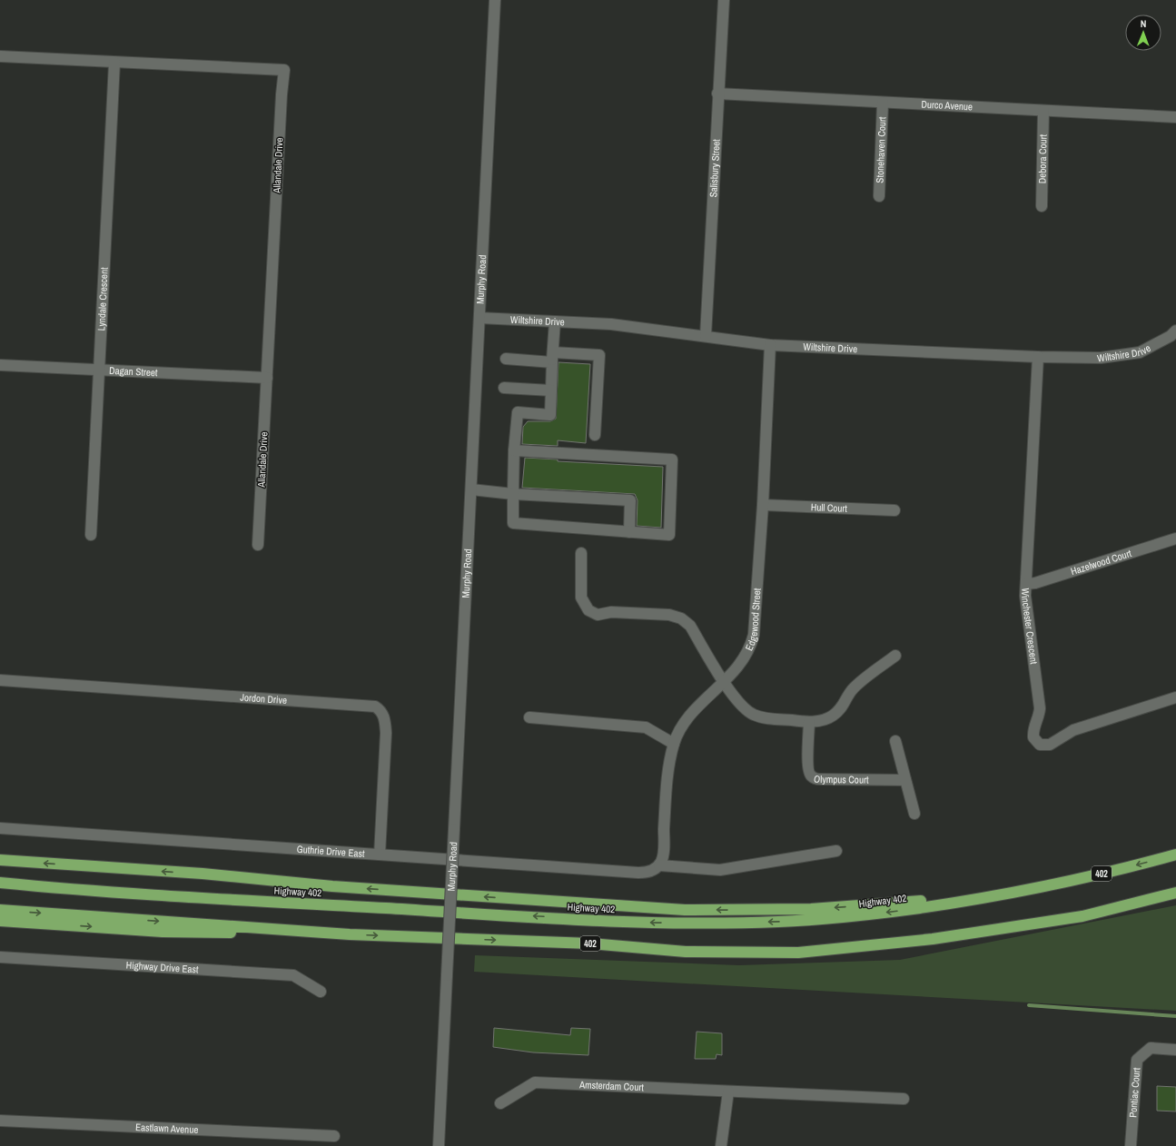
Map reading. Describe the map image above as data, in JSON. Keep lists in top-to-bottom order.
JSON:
{
  "streets": {
    "highway": ["402", "Highway 402"],
    "street": [
      "Durco Avenue",
      "Stonehaven Court",
      "Debora Court",
      "Allandale Drive",
      "Salisbury Street",
      "Murphy Road",
      "Lyndale Crescent",
      "Wiltshire Drive",
      "Dagan Street",
      "Hull Court",
      "Hazelwood Court",
      "Edgewood Street",
      "Winchester Crescent",
      "Jordon Drive",
      "Olympus Court",
      "Guthrie Drive East",
      "Highway Drive East",
      "Amsterdam Court",
      "Pontiac Court",
      "Eastlawn Avenue"
    ]
  },
  "crossings": [
    ["Durco Avenue", "Stonehaven Court"],
    ["Durco Avenue", "Debora Court"],
    ["Durco Avenue", "Salisbury Street"],
    ["Allandale Drive", "Lyndale Crescent"],
    ["Allandale Drive", "Dagan Street"],
    ["Salisbury Street", "Wiltshire Drive"],
    ["Murphy Road", "Wiltshire Drive"],
    ["Lyndale Crescent", "Dagan Street"],
    ["Wiltshire Drive", "Edgewood Street"],
    ["Wiltshire Drive", "Winchester Crescent"],
    ["Hull Court", "Edgewood Street"],
    ["Hazelwood Court", "Winchester Crescent"],
    ["Edgewood Street", "Guthrie Drive East"],
    ["Jordon Drive", "Guthrie Drive East"]
  ],
  "north": "top"
}
